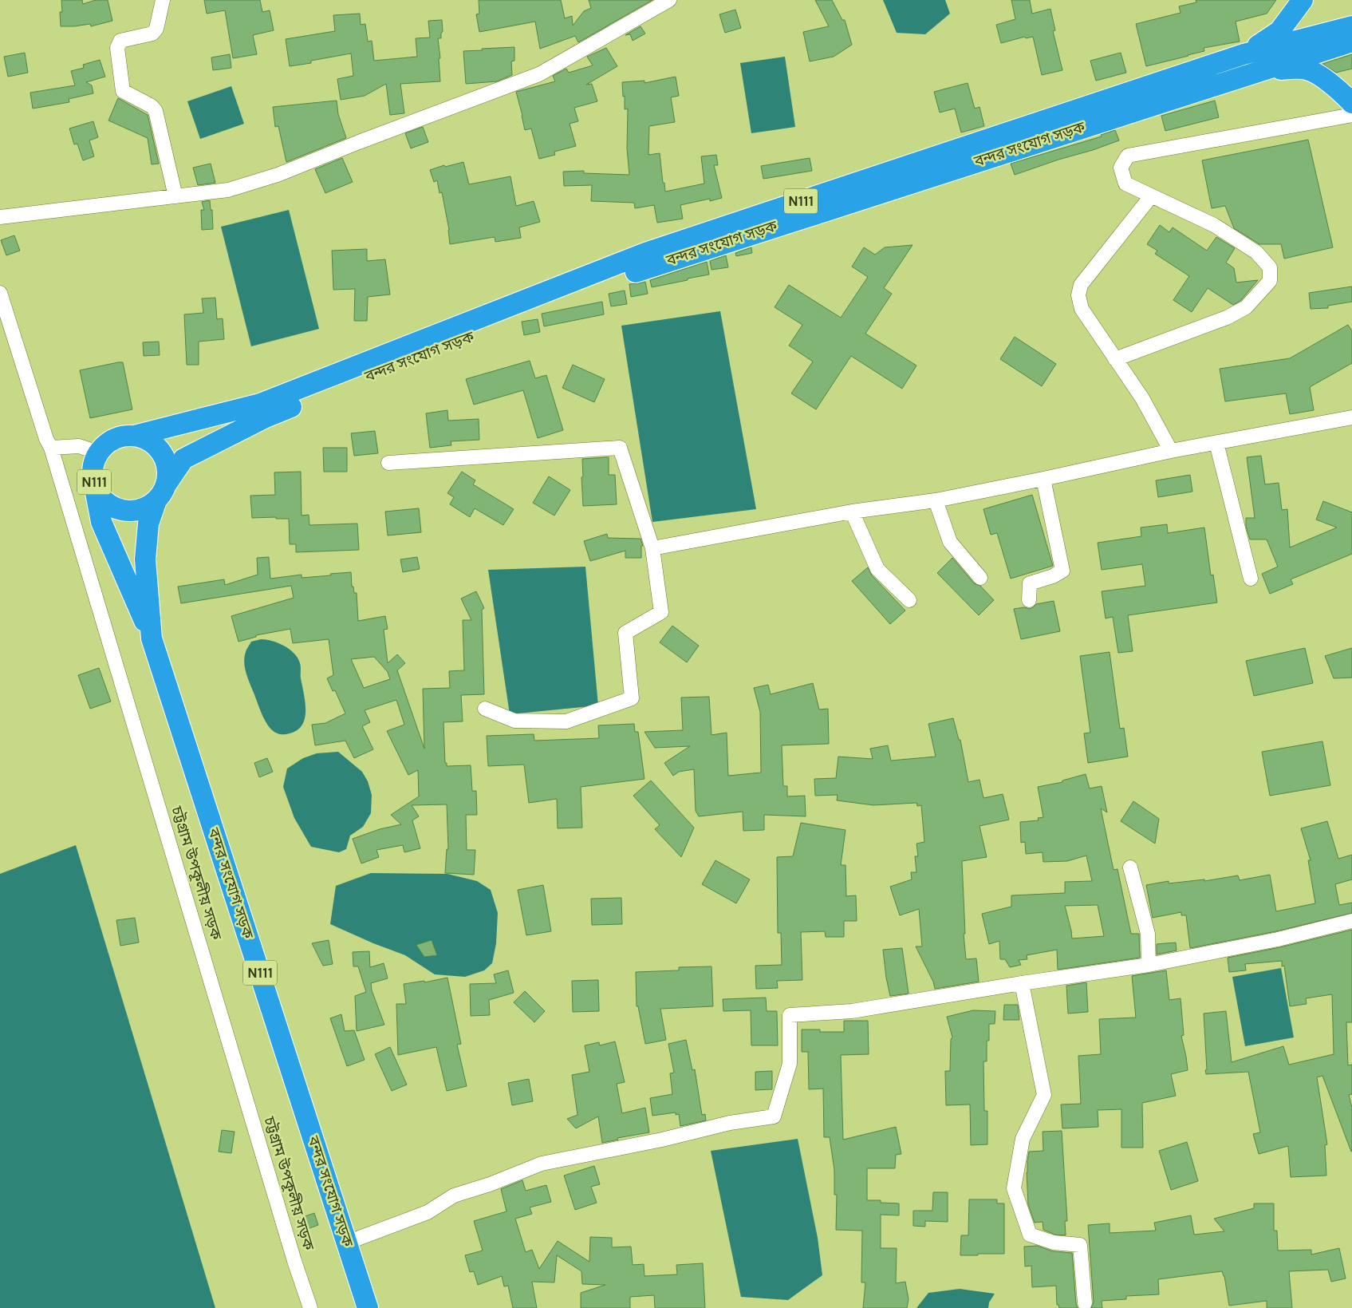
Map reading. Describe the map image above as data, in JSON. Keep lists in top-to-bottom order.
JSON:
{
  "streets": {
    "highway": ["বন্দর সংযোগ সড়ক", "N111"],
    "street": ["চট্টগ্রাম উপকূলীয় সড়ক"]
  },
  "crossings": [
    ["বন্দর সংযোগ সড়ক", "N111"]
  ]
}
